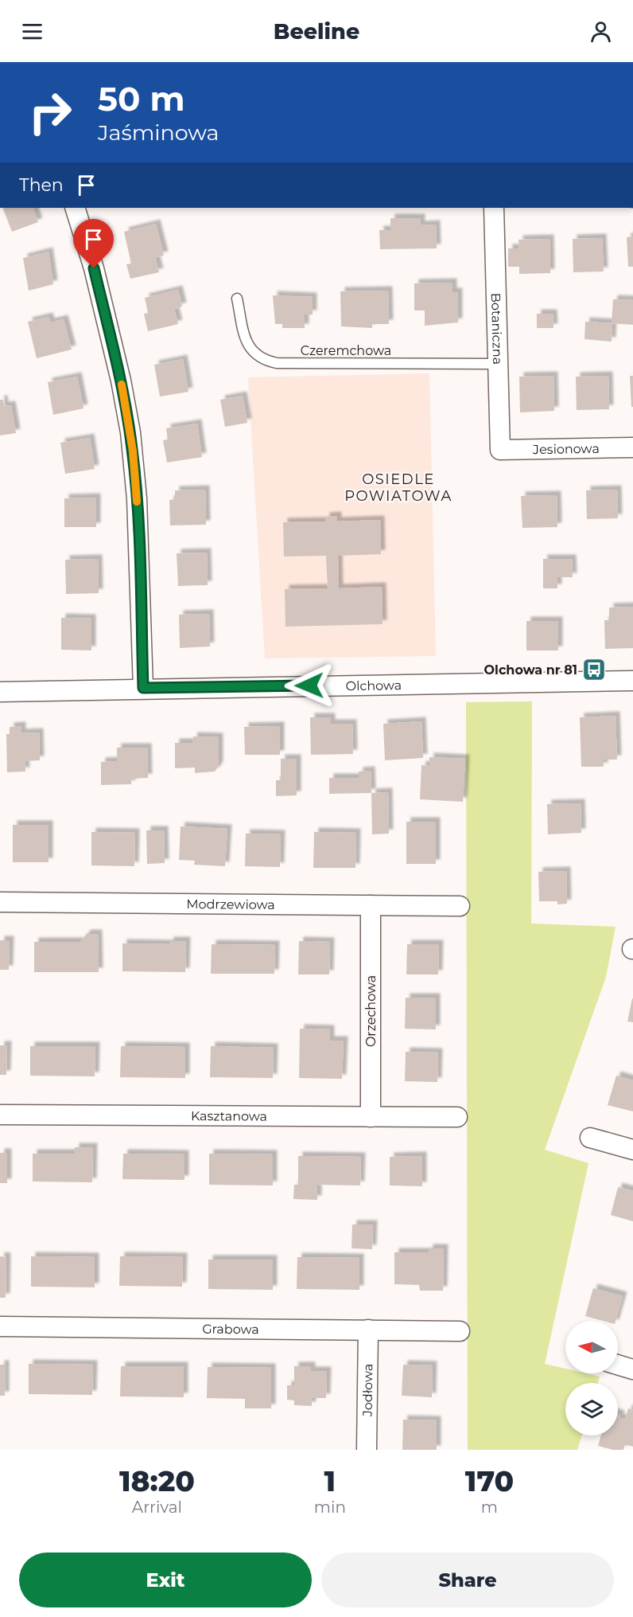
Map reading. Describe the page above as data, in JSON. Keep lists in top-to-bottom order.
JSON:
{
  "streets": {
    "street": [
      "Botaniczna",
      "Jesionowa",
      "Olchowa",
      "Modrzewiowa",
      "Orzechowa",
      "Kasztanowa",
      "Grabowa",
      "Jodłowa"
    ],
    "lane": ["Czeremchowa"]
  },
  "crossings": [
    ["Botaniczna", "Czeremchowa"],
    ["Botaniczna", "Jesionowa"],
    ["Modrzewiowa", "Orzechowa"],
    ["Orzechowa", "Kasztanowa"],
    ["Grabowa", "Jodłowa"]
  ],
  "districts": ["OSIEDLE POWIATOWA"],
  "places": {
    "bus stop": ["Olchowa nr 81"]
  },
  "north": "left",
  "page": {
    "header": "Beeline",
    "turn": ["50 m", "Jaśminowa"],
    "then": "Then",
    "eta": [
      "18:20",
      "Arrival",
      "1",
      "min",
      "170",
      "m"
    ],
    "buttons": ["Exit", "Share"]
  }
}
